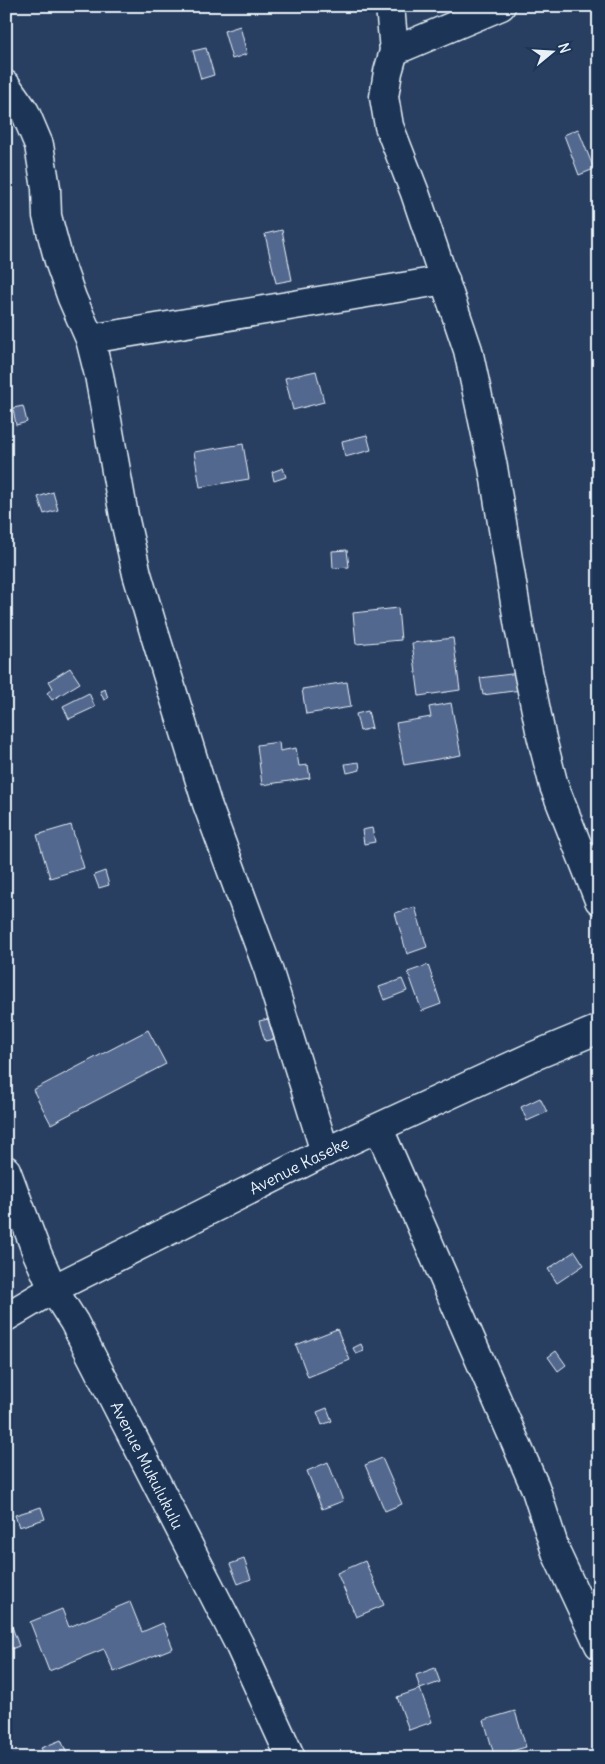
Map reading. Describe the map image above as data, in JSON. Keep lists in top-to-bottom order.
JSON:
{
  "streets": {
    "street": ["Avenue Kaseke", "Avenue Mukulukulu"]
  },
  "crossings": [
    ["Avenue Kaseke", "Avenue Mukulukulu"]
  ],
  "north": "right"
}
